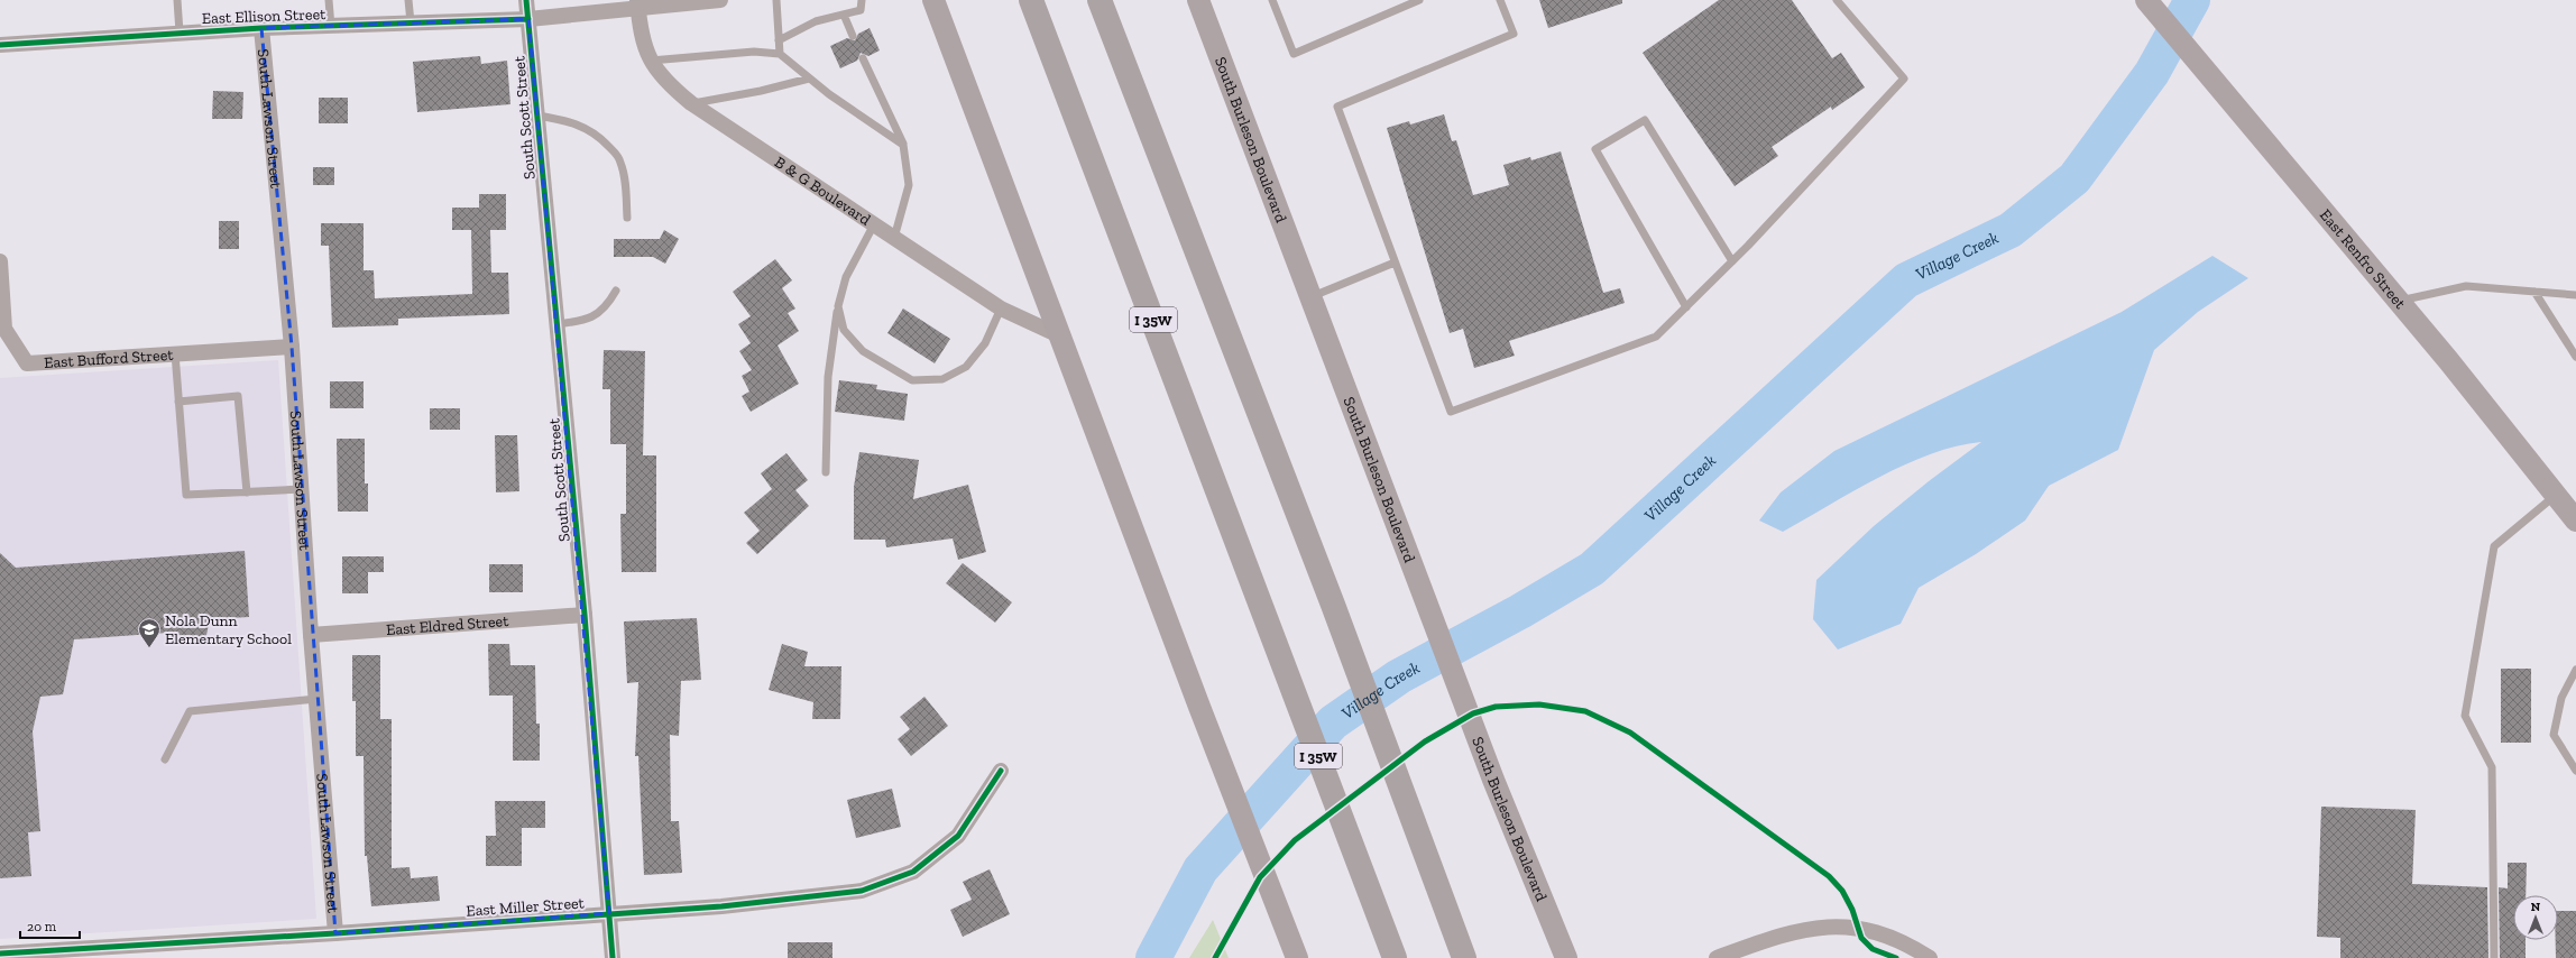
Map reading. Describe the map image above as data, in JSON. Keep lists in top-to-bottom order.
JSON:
{
  "streets": {
    "highway": ["I 35W"],
    "main road": ["South Burleson Boulevard", "East Renfro Street"],
    "street": [
      "East Ellison Street",
      "South Scott Street",
      "South Lawson Street",
      "B & G Boulevard",
      "East Bufford Street",
      "East Eldred Street",
      "East Miller Street"
    ]
  },
  "crossings": [
    ["East Ellison Street", "South Scott Street"],
    ["East Ellison Street", "South Lawson Street"],
    ["East Ellison Street", "B & G Boulevard"],
    ["South Scott Street", "East Eldred Street"],
    ["South Scott Street", "East Miller Street"],
    ["South Lawson Street", "East Bufford Street"],
    ["South Lawson Street", "East Eldred Street"],
    ["South Lawson Street", "East Miller Street"]
  ],
  "water": ["Village Creek"],
  "places": {
    "school or university": ["Nola Dunn Elementary School"]
  },
  "scale_bar": "20 m",
  "north": "top"
}
